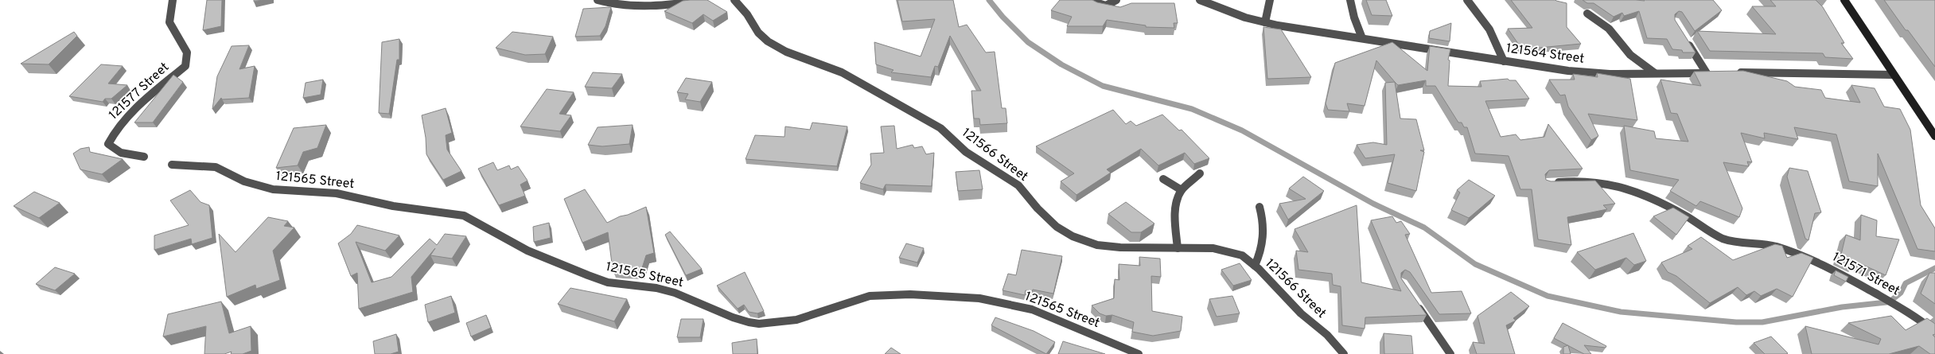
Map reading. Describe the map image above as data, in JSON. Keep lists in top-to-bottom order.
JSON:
{
  "streets": {
    "street": [
      "121564 Street",
      "121577 Street",
      "121566 Street",
      "121565 Street",
      "121571 Street"
    ]
  }
}
